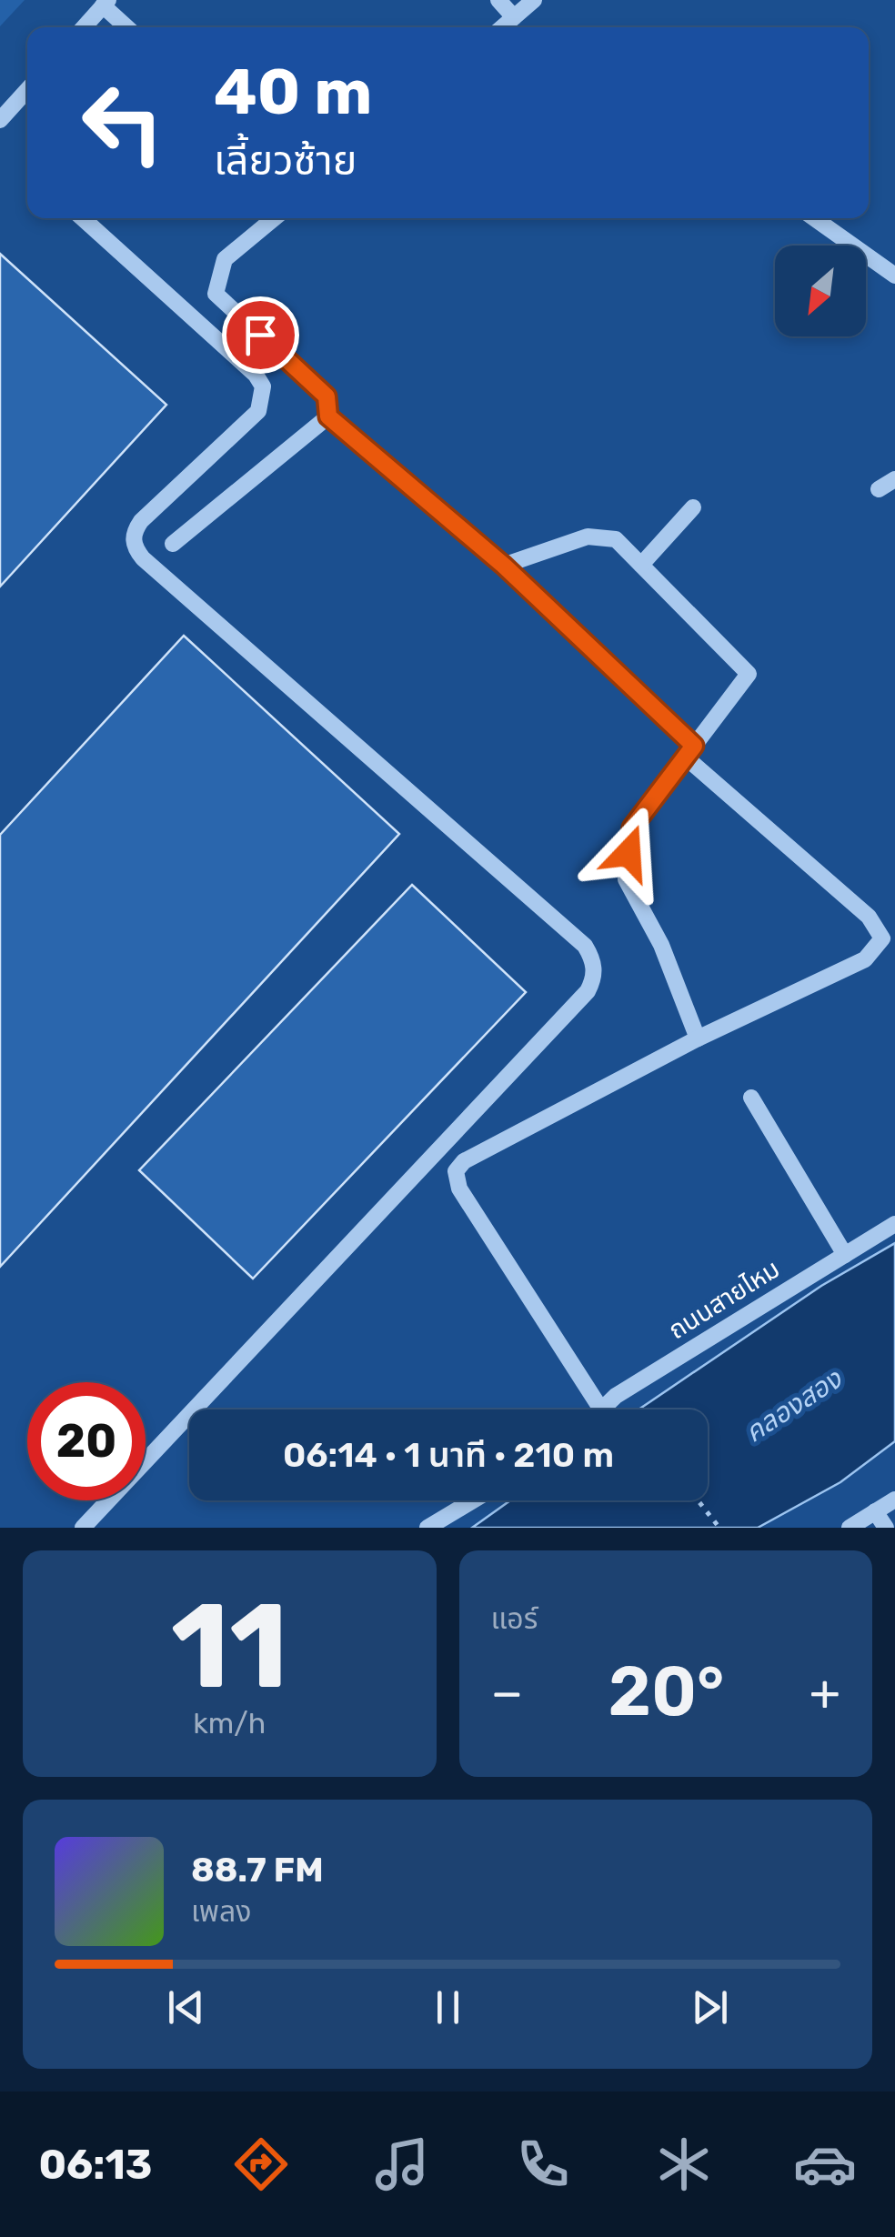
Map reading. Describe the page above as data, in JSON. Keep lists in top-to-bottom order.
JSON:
{
  "streets": {
    "street": ["ถนนสายไหม"]
  },
  "water": ["คลองสอง"],
  "north": "bottom left",
  "page": {
    "turn": ["40 m", "เลี้ยวซ้าย"],
    "limit": "20",
    "trip": "06:14 · 1 นาที · 210 m",
    "tile": [
      ["11", "km/h"],
      "แอร์"
    ],
    "heat": ["−", "20°", "+"],
    "song": ["88.7 FM", "เพลง"],
    "tabs": "06:13"
  }
}
